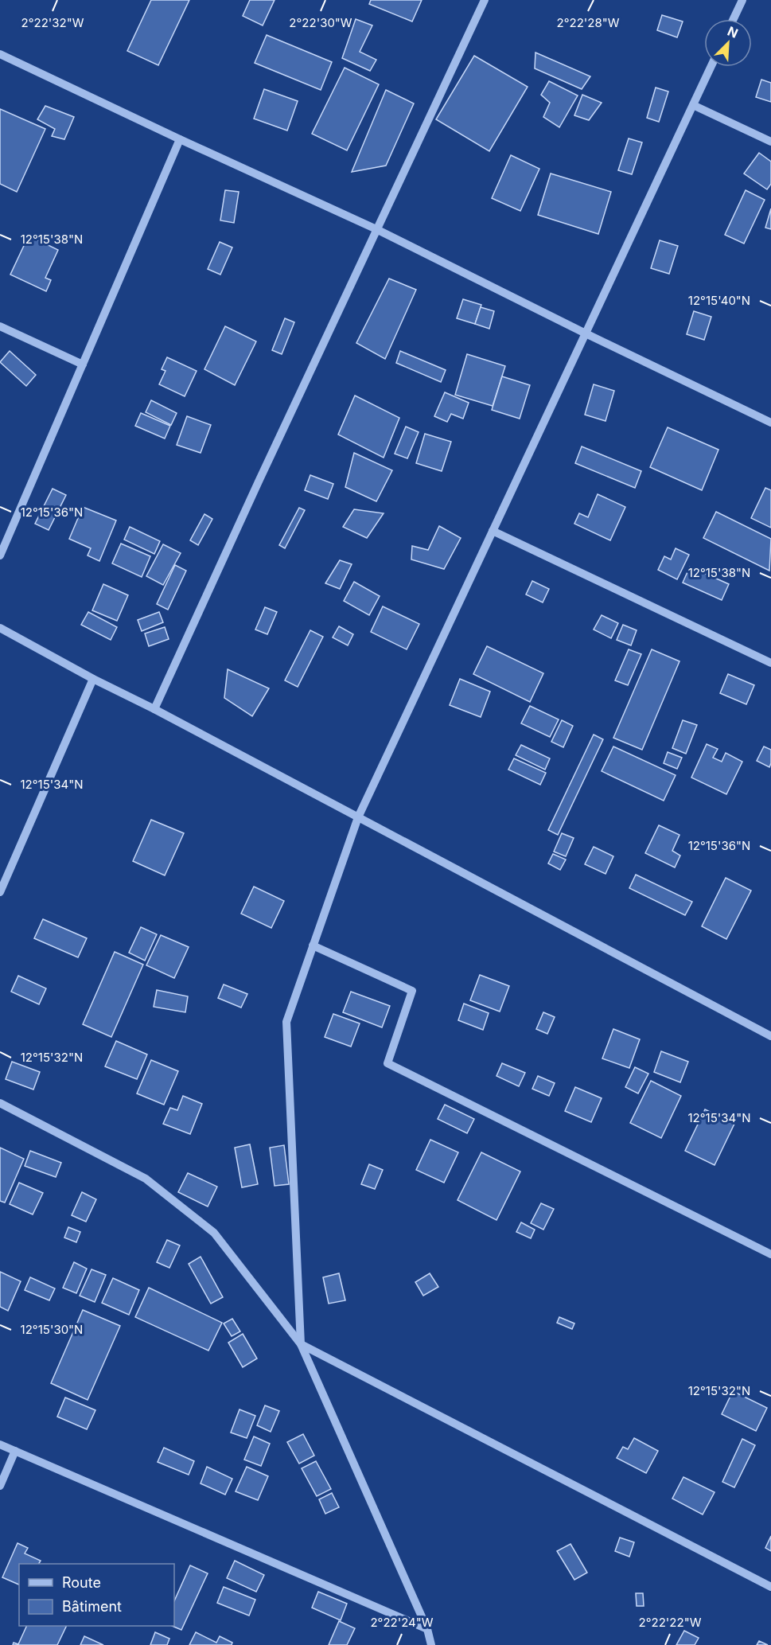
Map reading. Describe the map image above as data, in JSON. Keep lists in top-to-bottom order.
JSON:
{
  "legend": ["Route", "Bâtiment"],
  "north": "top right",
  "coordinates": [
    "2°22'32\"W",
    "2°22'30\"W",
    "2°22'28\"W",
    "12°15'38\"N",
    "12°15'40\"N",
    "12°15'36\"N",
    "12°15'34\"N",
    "12°15'32\"N",
    "12°15'30\"N",
    "2°22'24\"W",
    "2°22'22\"W"
  ]
}
